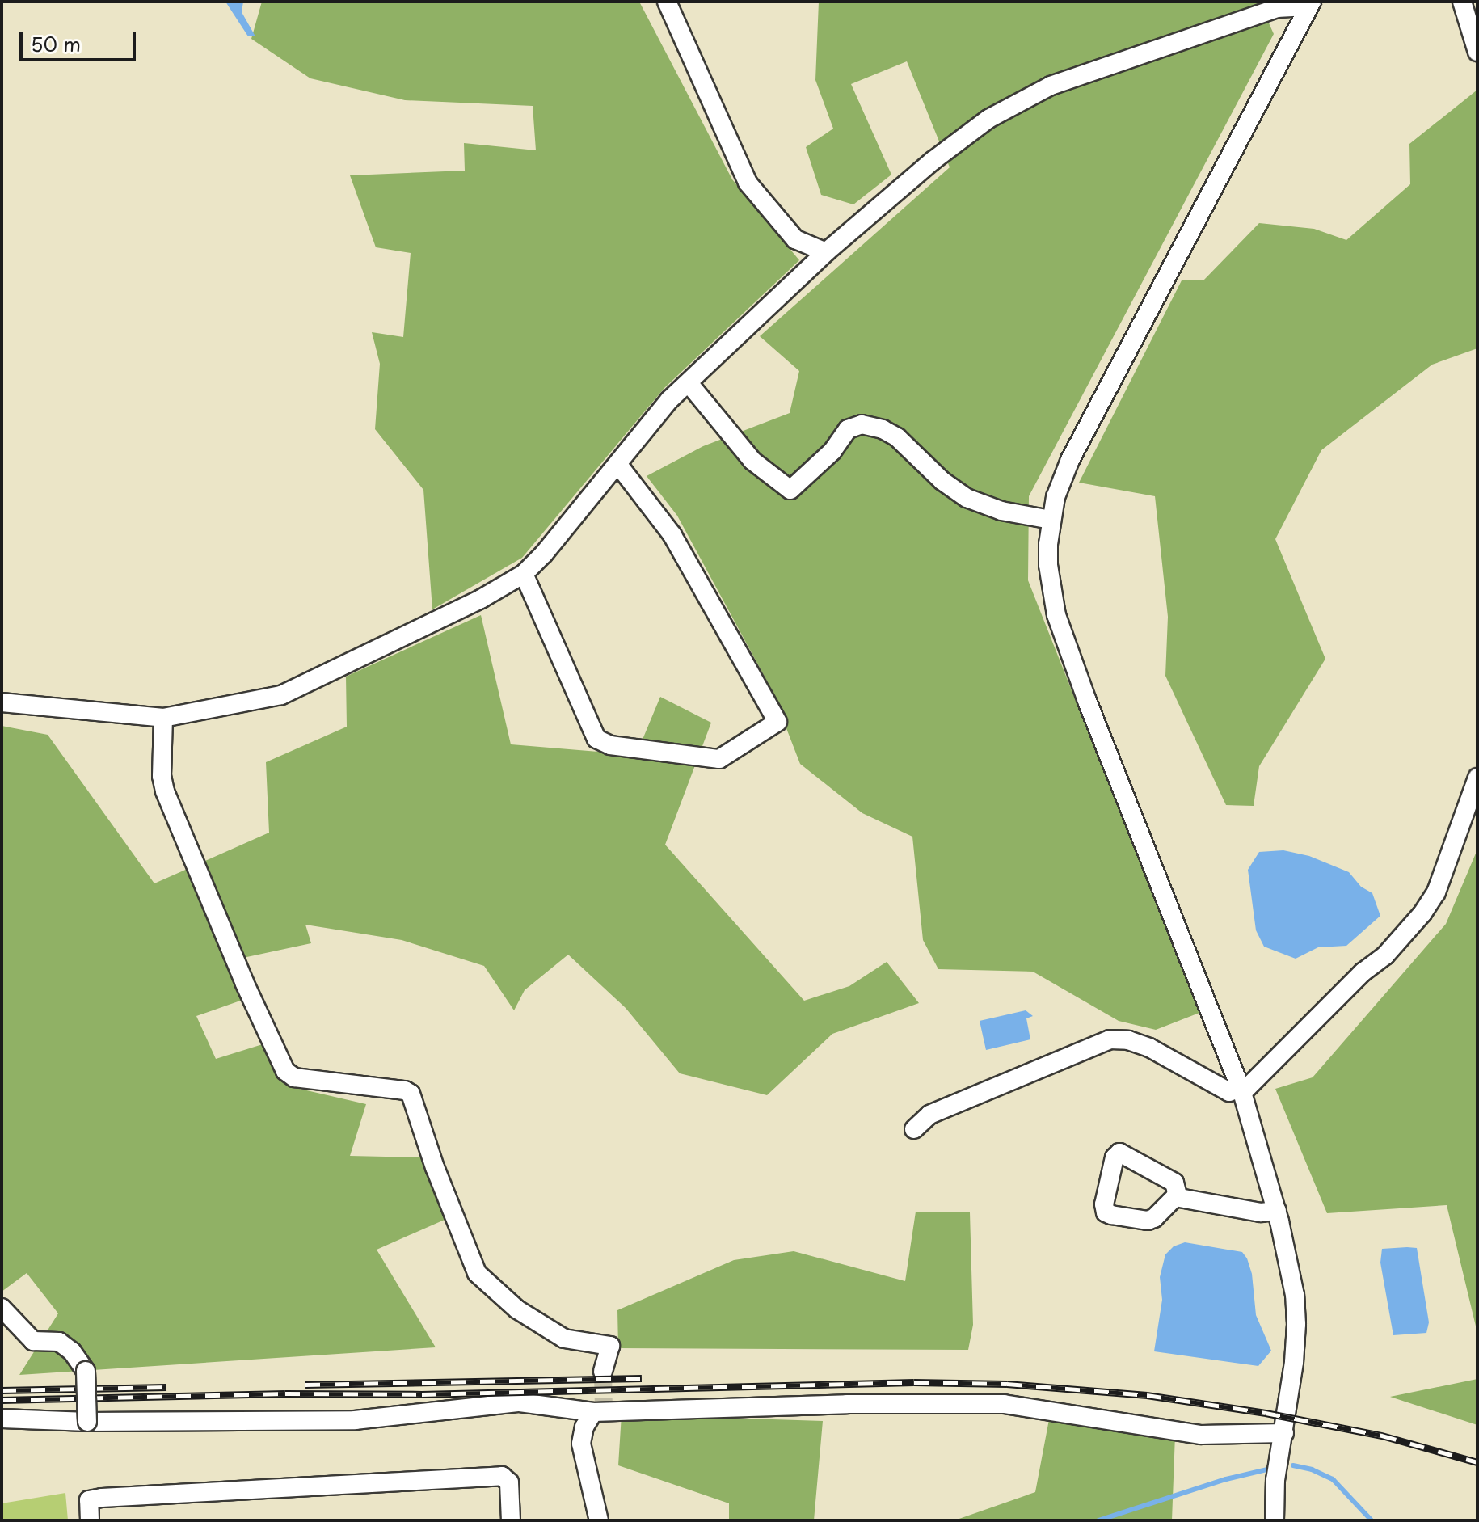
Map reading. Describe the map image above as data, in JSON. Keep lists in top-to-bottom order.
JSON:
{
  "scale_bar": "50 m"
}
